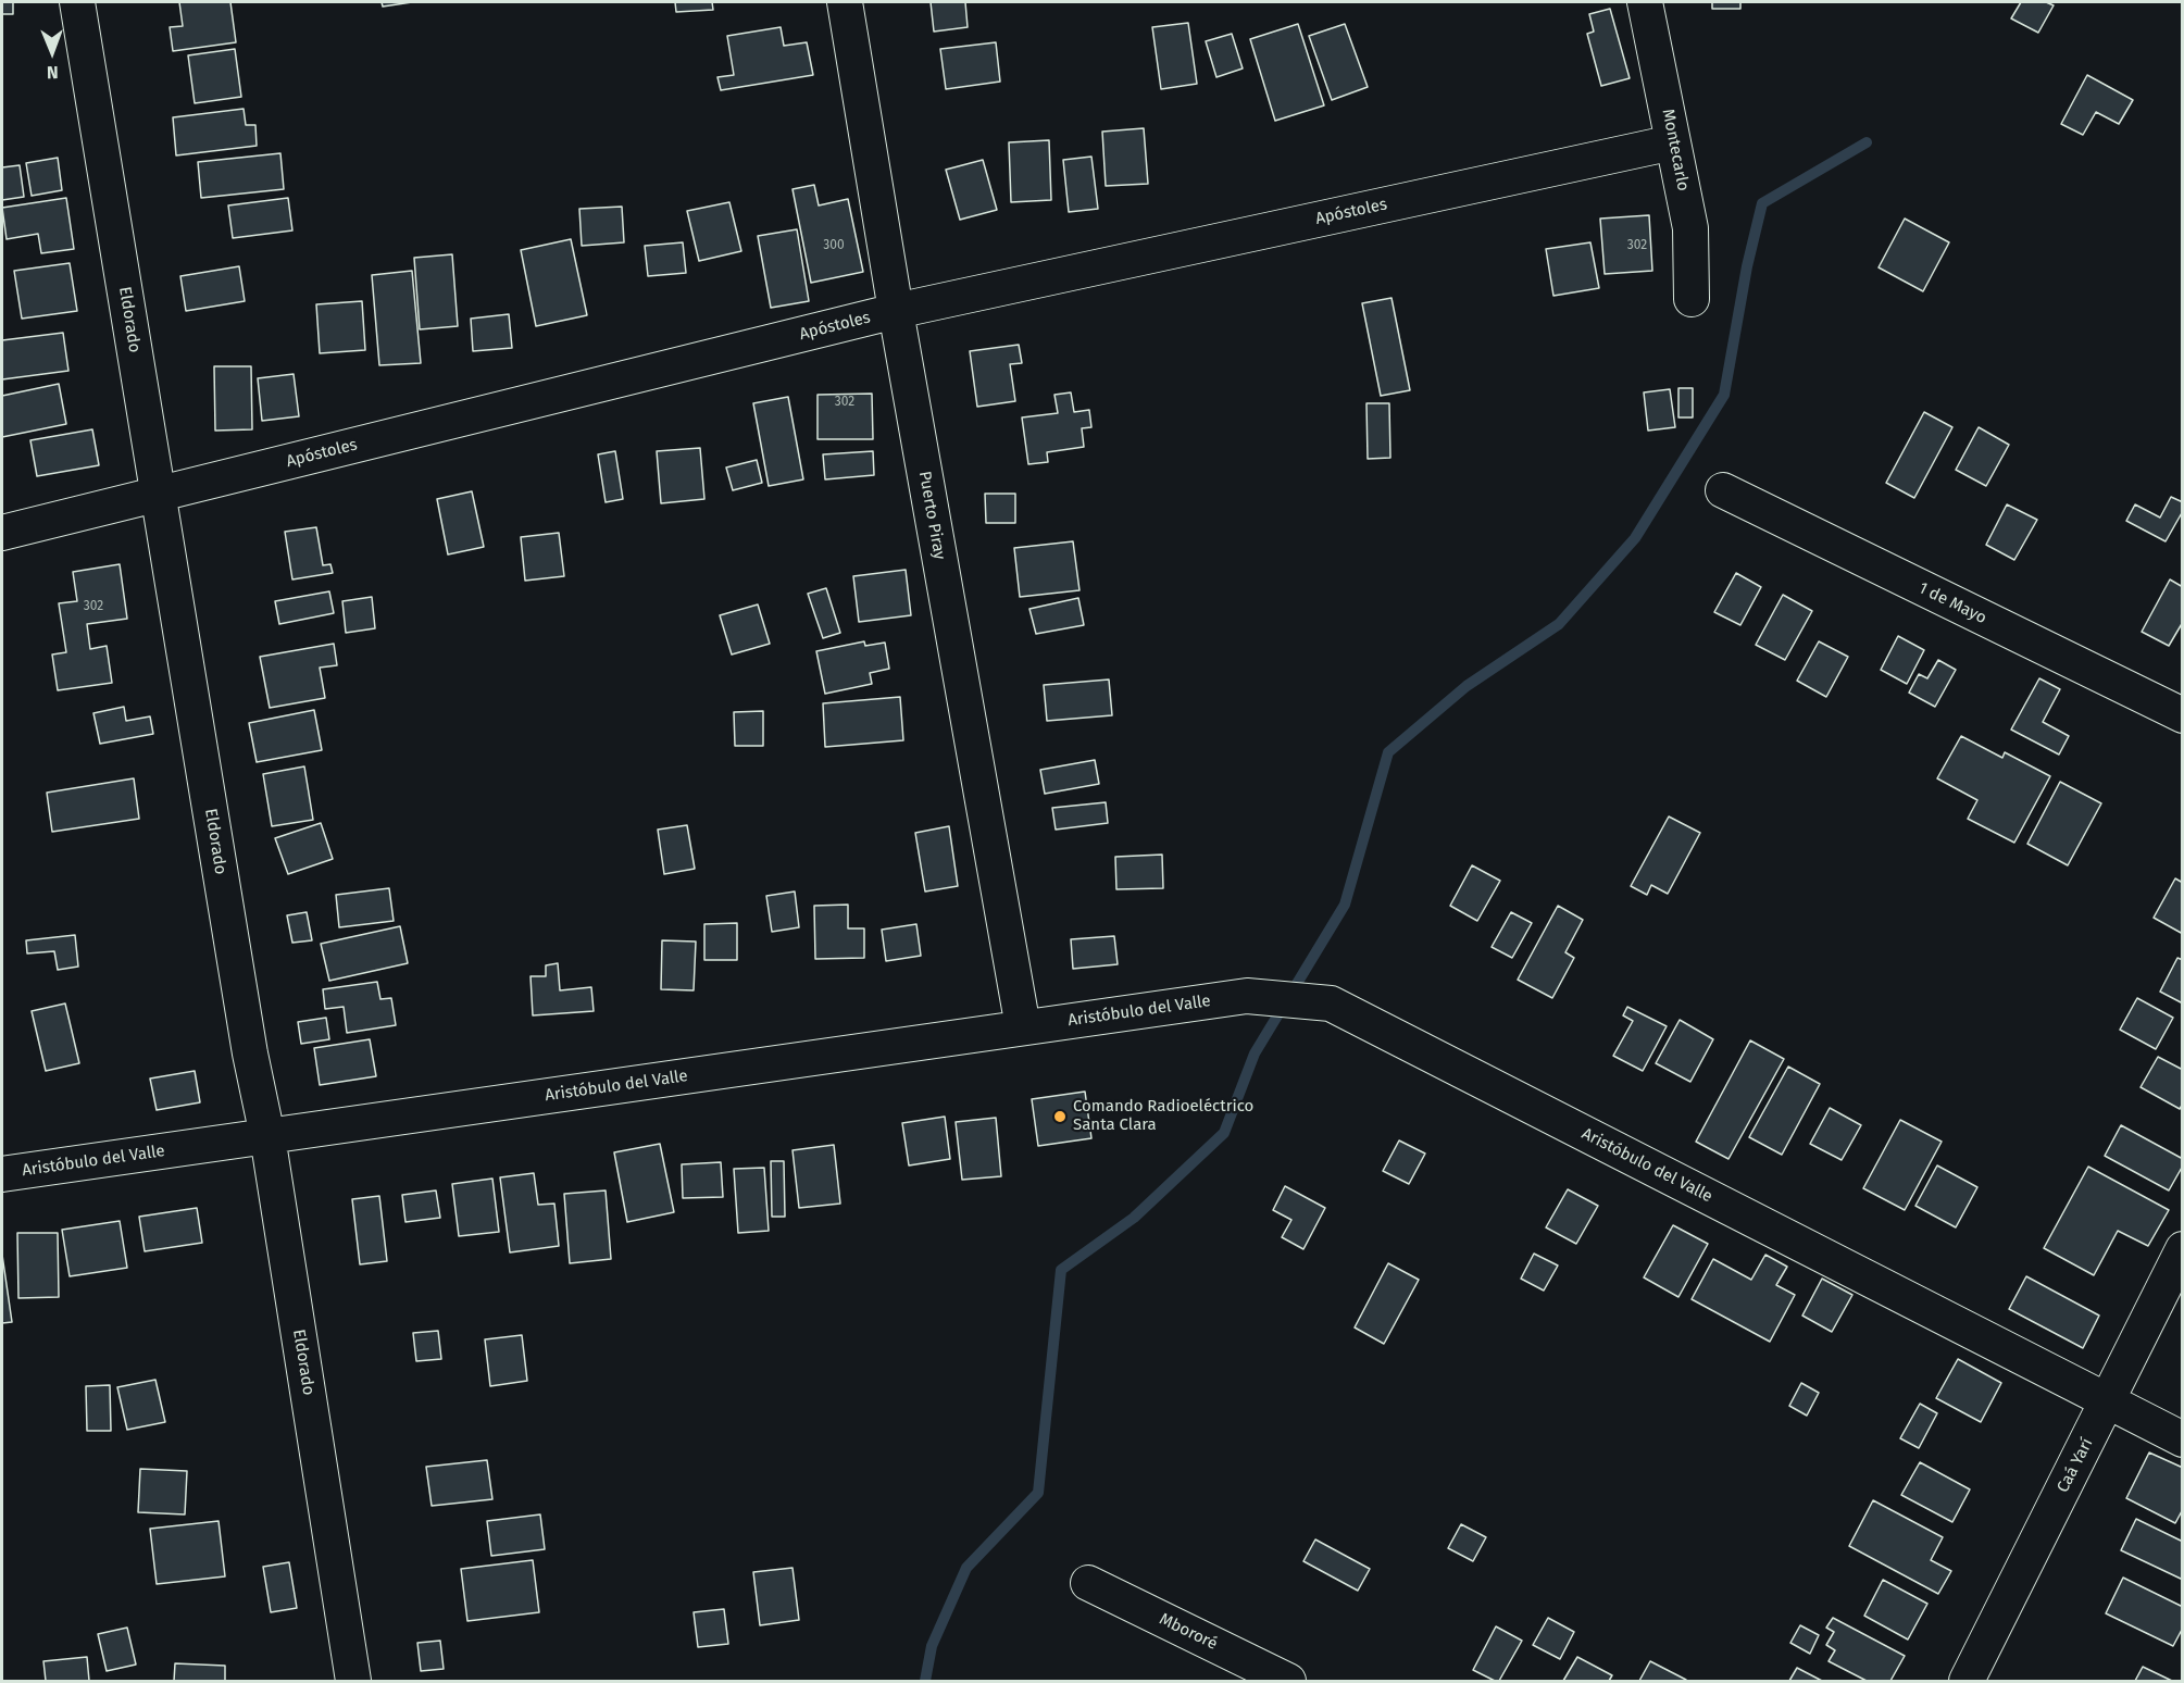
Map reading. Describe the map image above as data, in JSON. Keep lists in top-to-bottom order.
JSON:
{
  "streets": {
    "street": [
      "Montecarlo",
      "Apóstoles",
      "Eldorado",
      "Puerto Piray",
      "1 de Mayo",
      "Aristóbulo del Valle",
      "Caá Yarí",
      "Mbororé"
    ]
  },
  "crossings": [
    ["Montecarlo", "Apóstoles"],
    ["Apóstoles", "Eldorado"],
    ["Apóstoles", "Puerto Piray"],
    ["Eldorado", "Aristóbulo del Valle"],
    ["Puerto Piray", "Aristóbulo del Valle"],
    ["Aristóbulo del Valle", "Caá Yarí"]
  ],
  "places": ["Comando Radioeléctrico Santa Clara"],
  "house_numbers": [
    "300",
    "302",
    "302",
    "302"
  ],
  "north": "bottom"
}
